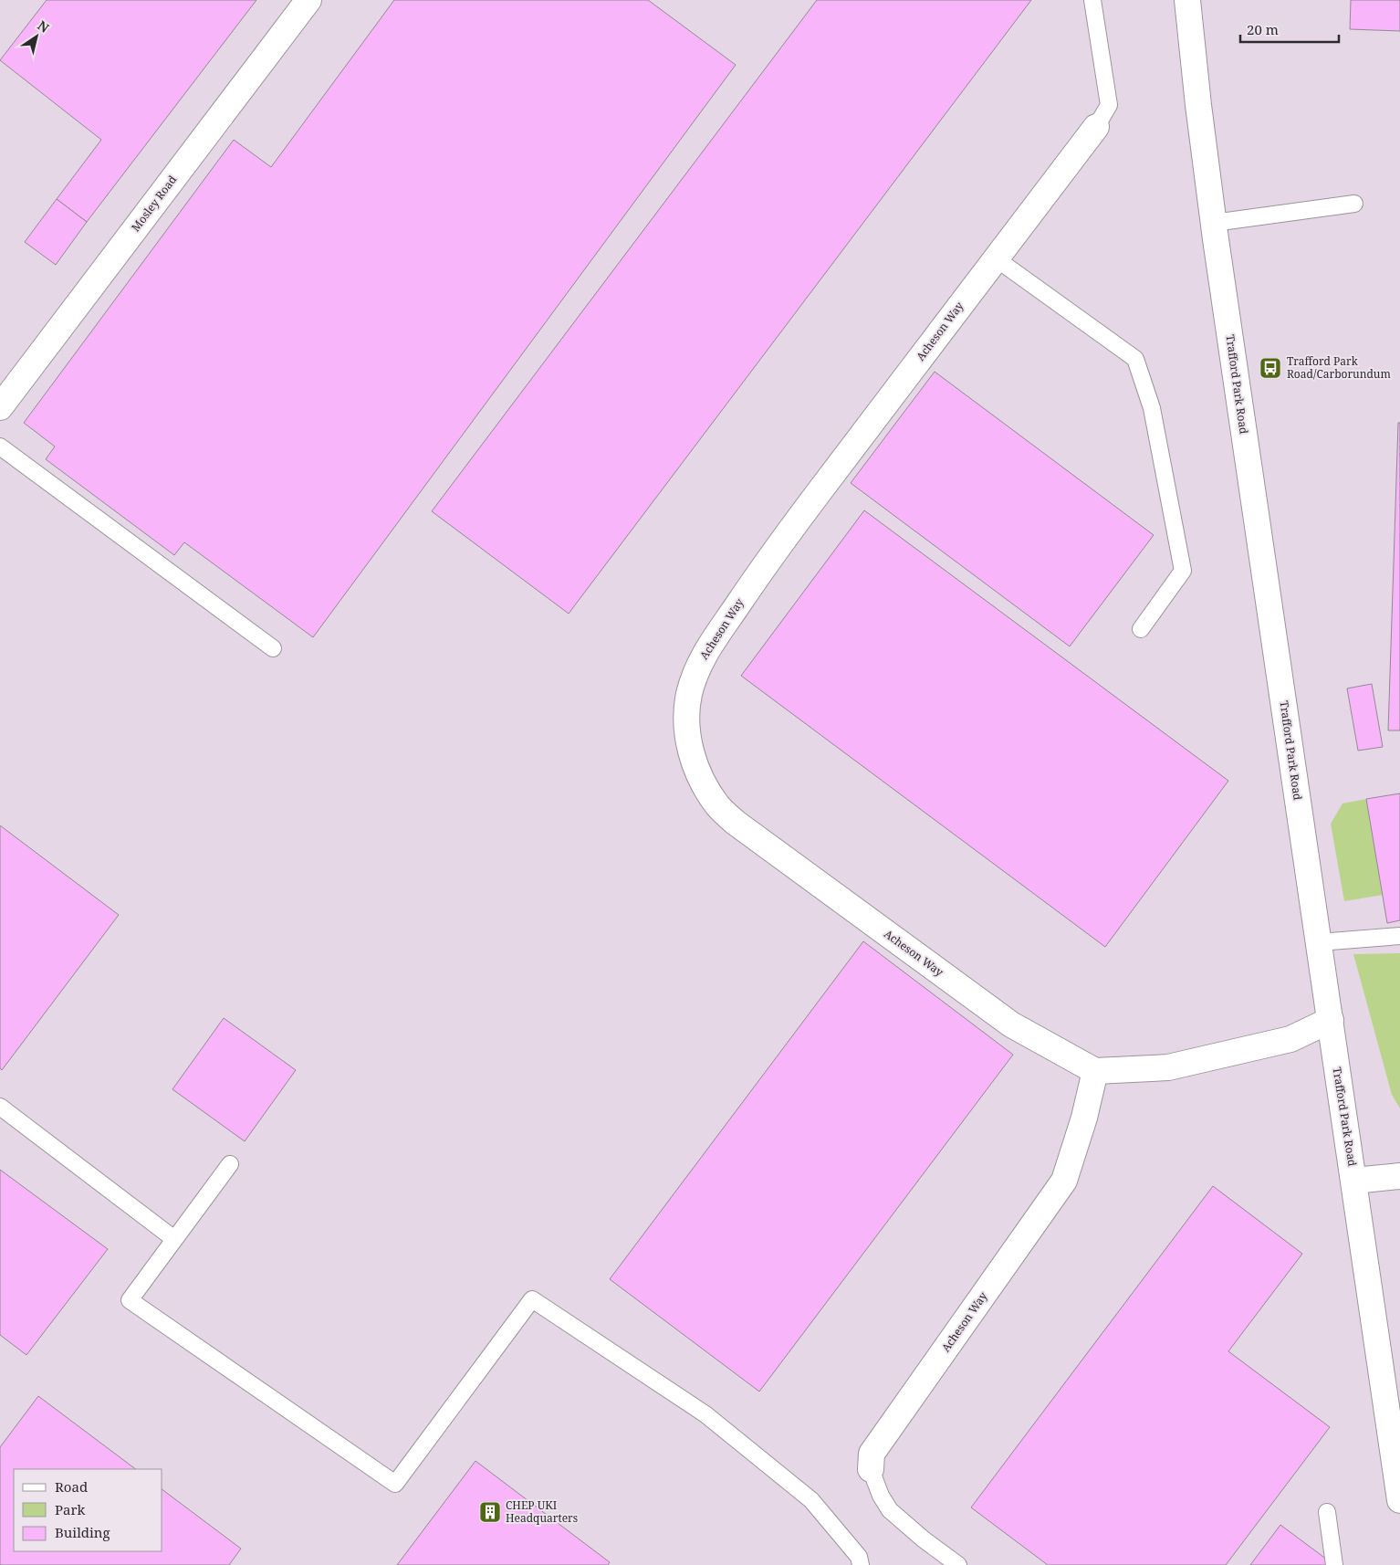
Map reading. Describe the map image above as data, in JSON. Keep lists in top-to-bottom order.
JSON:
{
  "streets": {
    "street": ["Mosley Road", "Acheson Way", "Trafford Park Road"]
  },
  "places": {
    "bus stop": ["Trafford Park Road/Carborundum"],
    "building": ["CHEP UKI Headquarters"]
  },
  "legend": ["Road", "Park", "Building"],
  "scale_bar": "20 m",
  "north": "top right"
}
